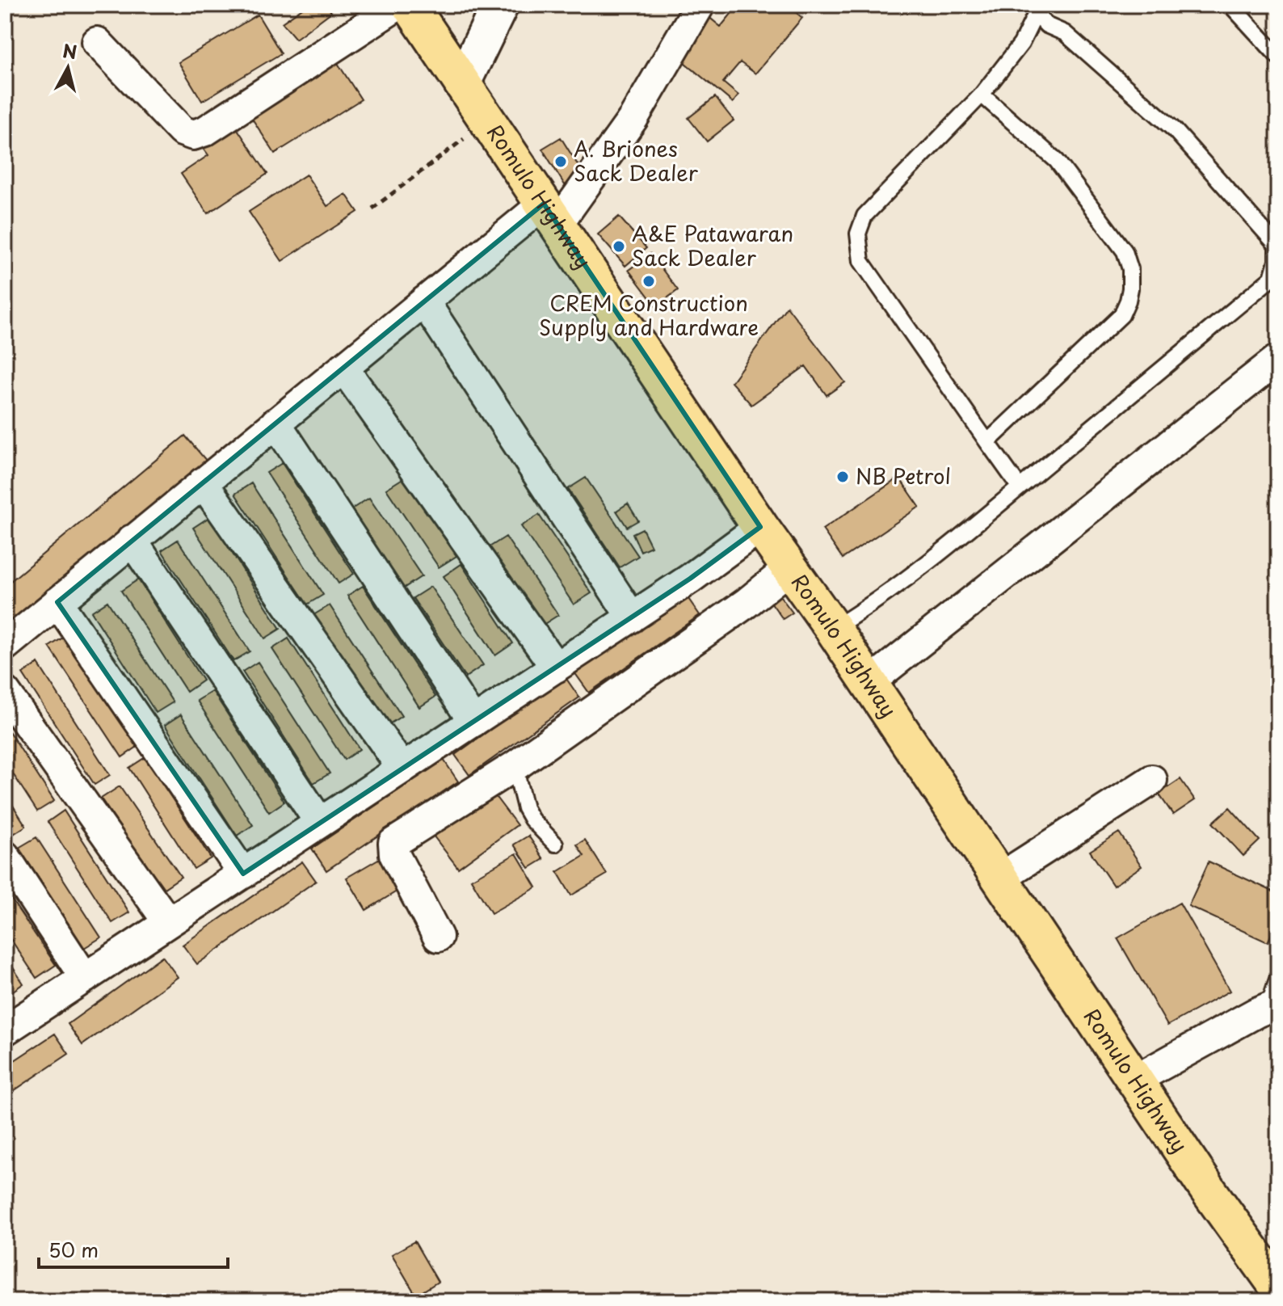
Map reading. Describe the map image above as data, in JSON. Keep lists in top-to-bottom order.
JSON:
{
  "streets": {
    "highway": ["Romulo Highway"]
  },
  "places": [
    "A. Briones Sack Dealer",
    "A&E Patawaran Sack Dealer",
    "CREM Construction Supply and Hardware",
    "NB Petrol"
  ],
  "scale_bar": "50 m",
  "north": "top"
}
